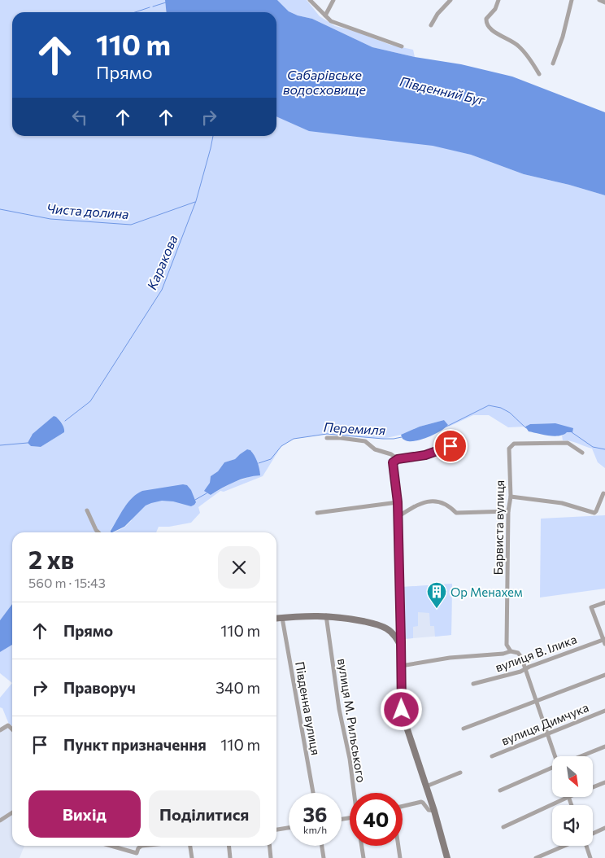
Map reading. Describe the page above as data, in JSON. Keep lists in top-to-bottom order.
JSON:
{
  "streets": {
    "street": [
      "Барвиста вулиця",
      "вулиця В. Ілика",
      "Південна вулиця",
      "вулиця М. Рильського",
      "вулиця Димчука"
    ]
  },
  "water": [
    "Сабарівське водосховище",
    "Південний Буг",
    "Чиста долина",
    "Каракова",
    "Перемиля"
  ],
  "places": {
    "building": ["Ор Менахем"]
  },
  "north": "bottom right",
  "page": {
    "turn": ["110 m", "Прямо"],
    "heading": ["2 хв", "560 m · 15:43"],
    "list": [
      {
        "name": "Прямо",
        "value": "110 m"
      },
      {
        "name": "Праворуч",
        "value": "340 m"
      },
      {
        "name": "Пункт призначення",
        "value": "110 m"
      }
    ],
    "buttons": ["Вихід", "Поділитися"],
    "speed": "36 km/h",
    "limit": "40"
  }
}
